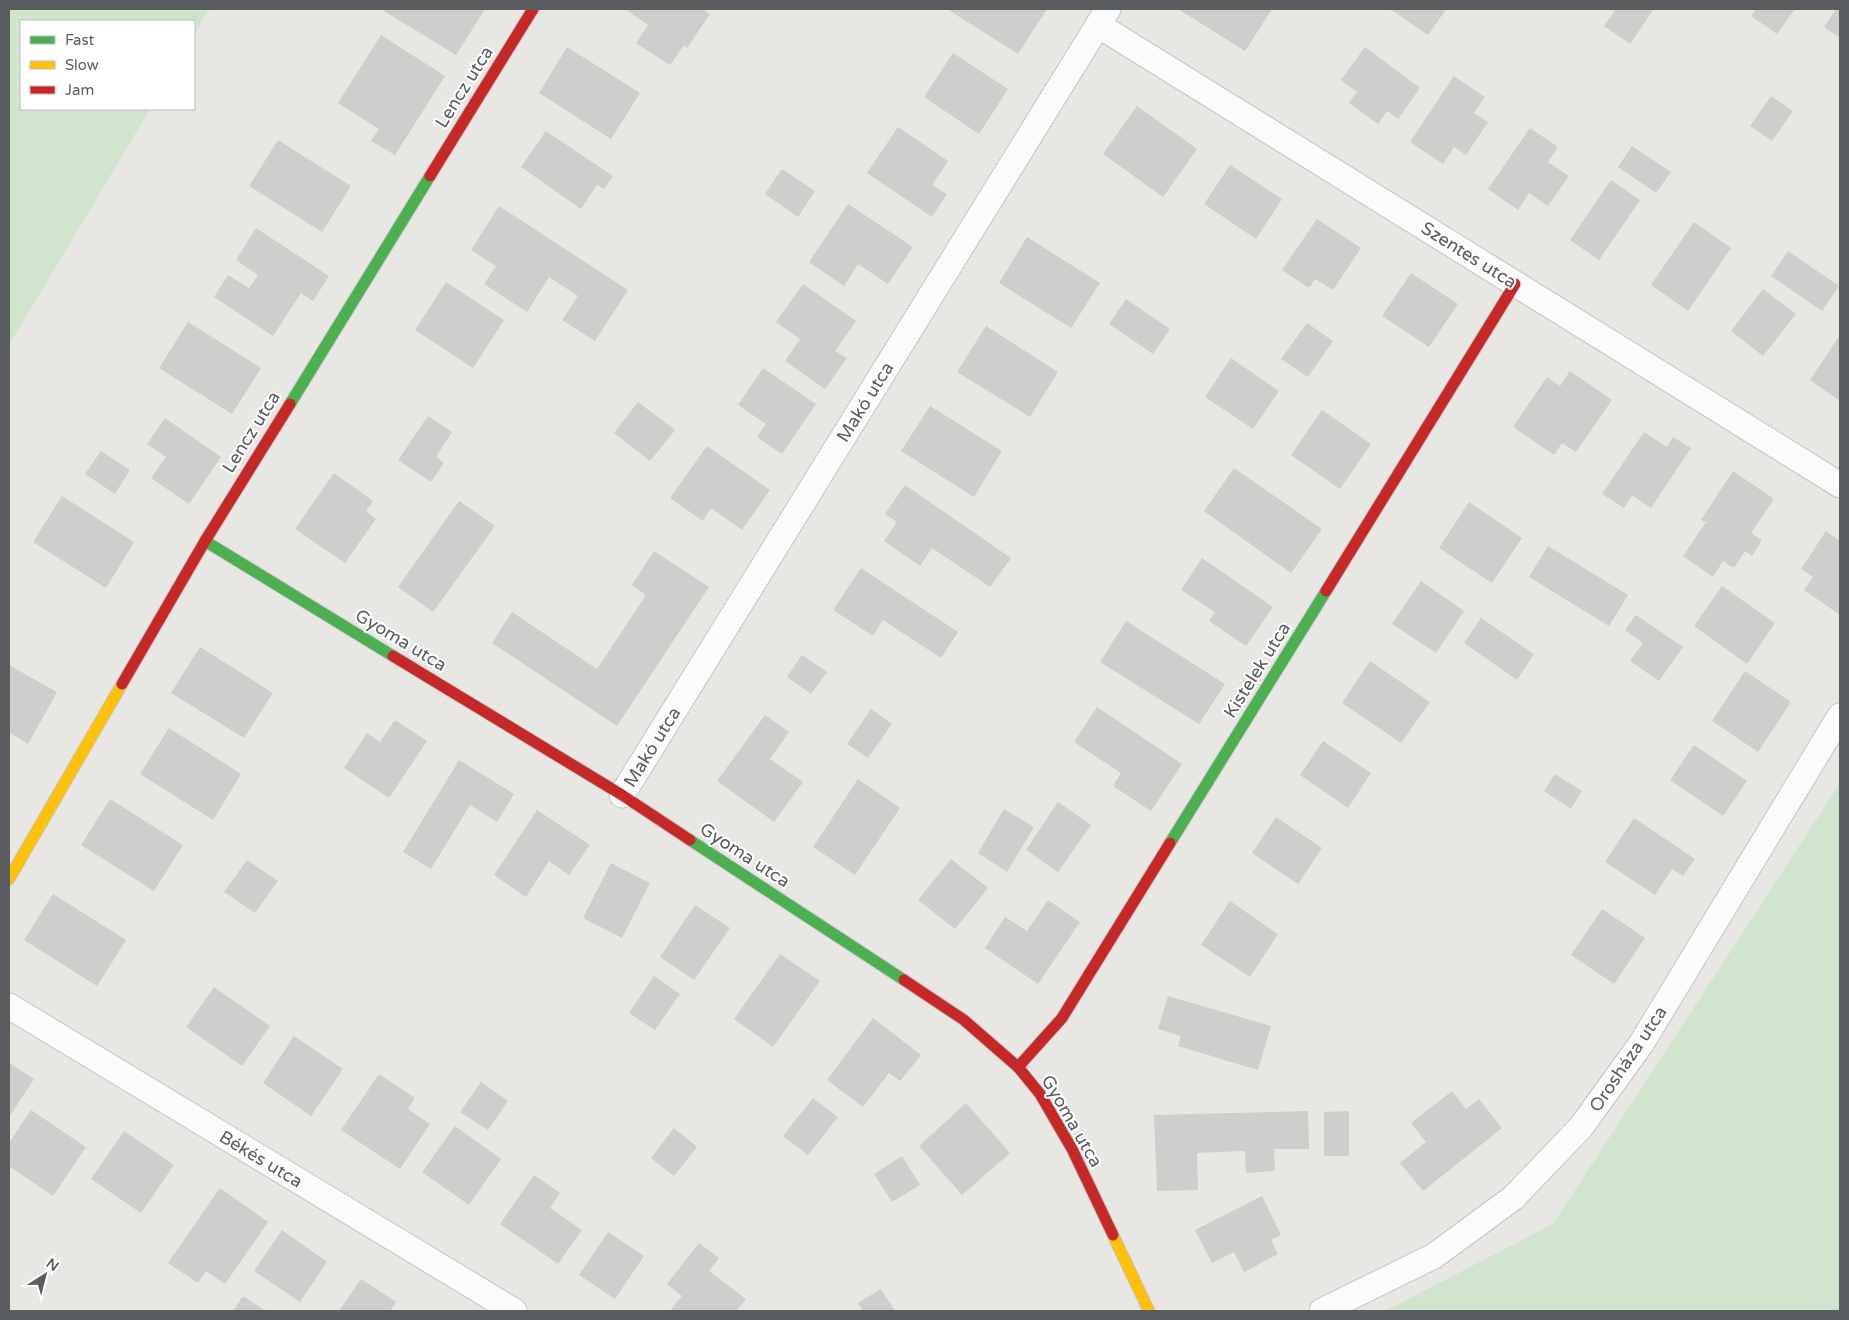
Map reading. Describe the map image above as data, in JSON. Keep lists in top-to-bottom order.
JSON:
{
  "streets": {
    "street": [
      "Lencz utca",
      "Szentes utca",
      "Makó utca",
      "Gyoma utca",
      "Kistelek utca",
      "Orosháza utca",
      "Békés utca"
    ]
  },
  "crossings": [
    ["Lencz utca", "Gyoma utca"],
    ["Szentes utca", "Makó utca"],
    ["Szentes utca", "Kistelek utca"],
    ["Makó utca", "Gyoma utca"],
    ["Gyoma utca", "Kistelek utca"]
  ],
  "legend": ["Fast", "Slow", "Jam"],
  "north": "top right"
}
